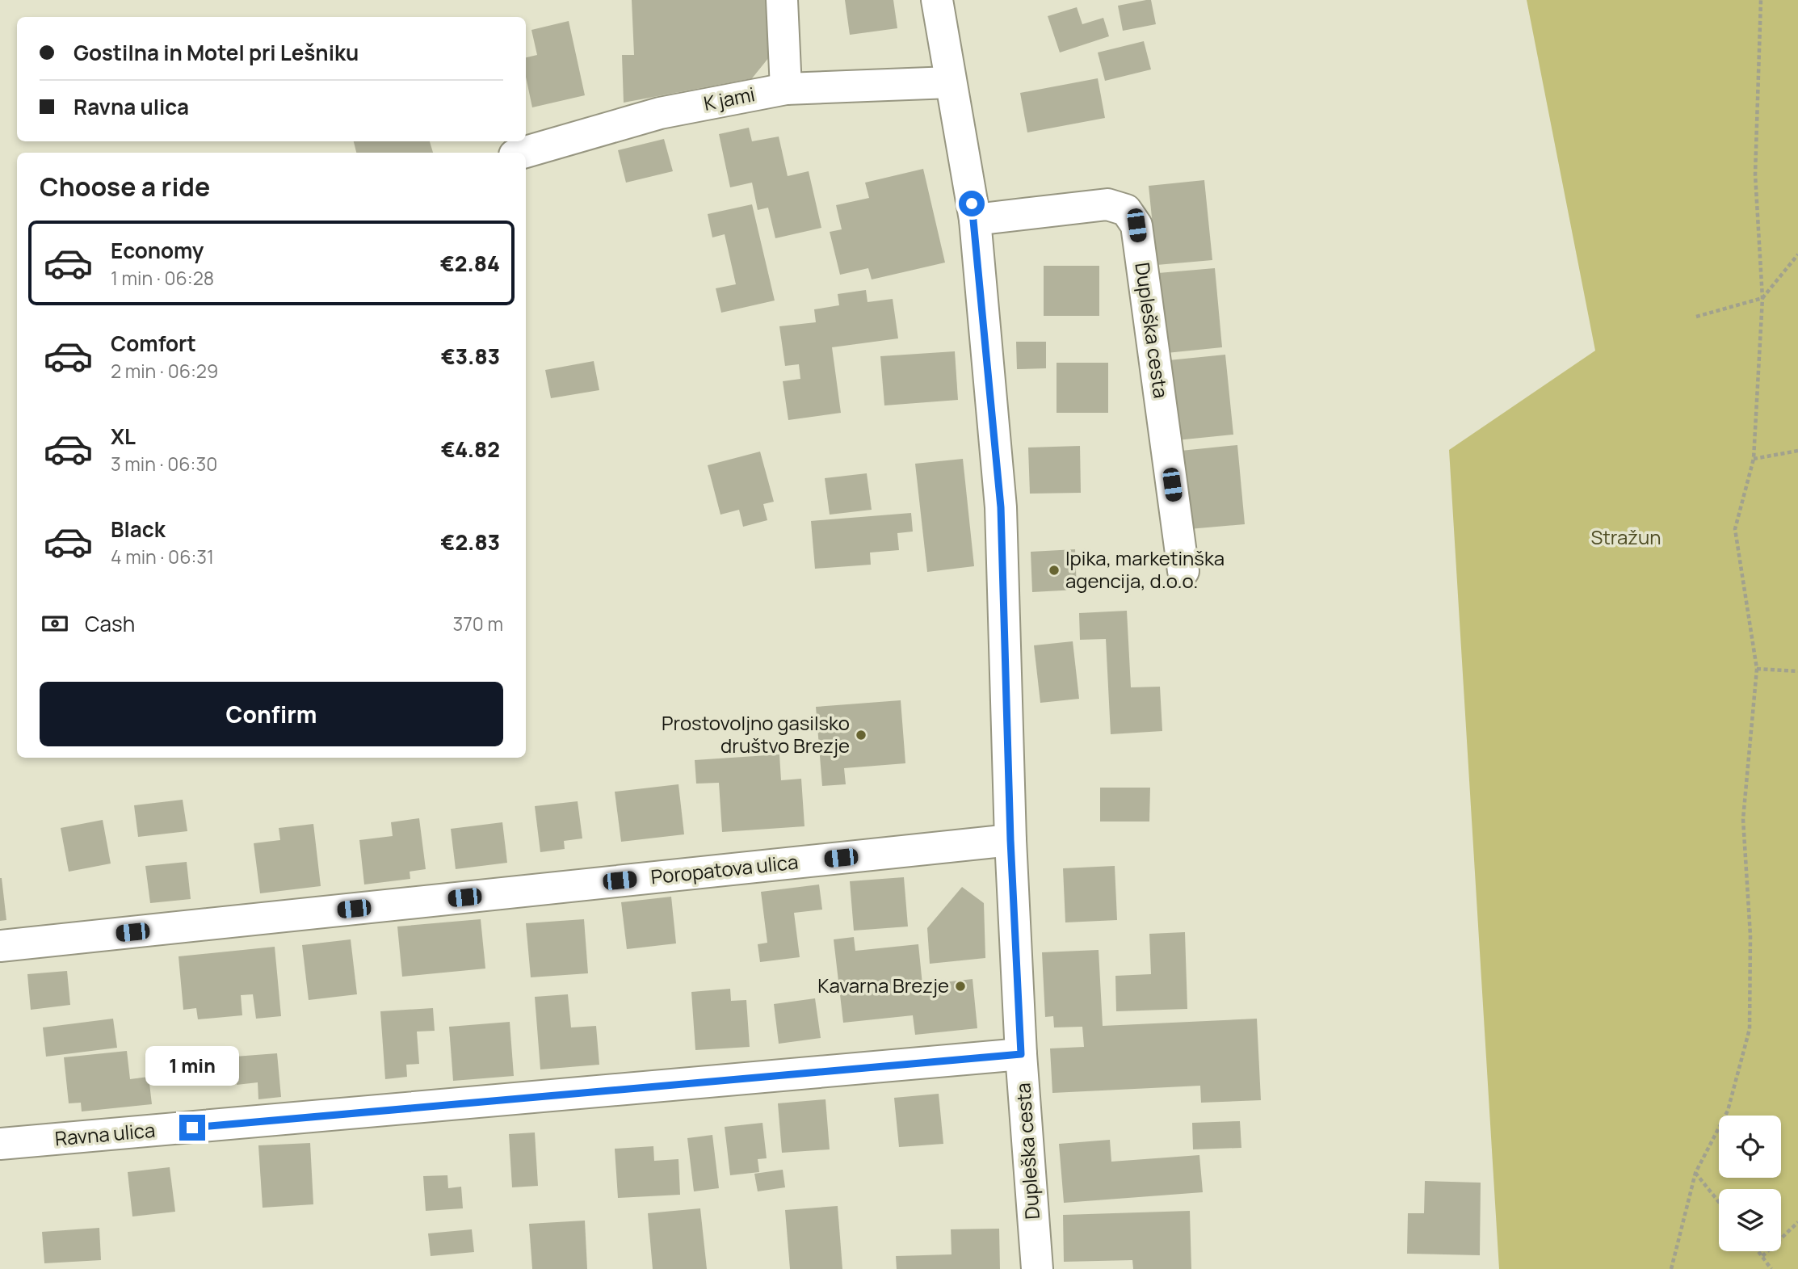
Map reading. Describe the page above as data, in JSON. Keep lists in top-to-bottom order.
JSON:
{
  "streets": {
    "street": [
      "K jami",
      "Dupleška cesta",
      "Poropatova ulica",
      "Ravna ulica"
    ]
  },
  "crossings": [
    ["K jami", "Dupleška cesta"],
    ["Dupleška cesta", "Poropatova ulica"],
    ["Dupleška cesta", "Ravna ulica"]
  ],
  "parks": ["Stražun"],
  "places": ["Ipika, marketinška agencija, d.o.o.", "Prostovoljno gasilsko društvo Brezje", "Kavarna Brezje"],
  "page": {
    "banner": ["Gostilna in Motel pri Lešniku", "Ravna ulica"],
    "heading": "Choose a ride",
    "list": [
      {
        "name": "Economy",
        "note": "1 min · 06:28",
        "value": "€2.84"
      },
      {
        "name": "Comfort",
        "note": "2 min · 06:29",
        "value": "€3.83"
      },
      {
        "name": "XL",
        "note": "3 min · 06:30",
        "value": "€4.82"
      },
      {
        "name": "Black",
        "note": "4 min · 06:31",
        "value": "€2.83"
      }
    ],
    "pay": ["Cash", "370 m"],
    "buttons": "Confirm",
    "bubble": "1 min"
  }
}
